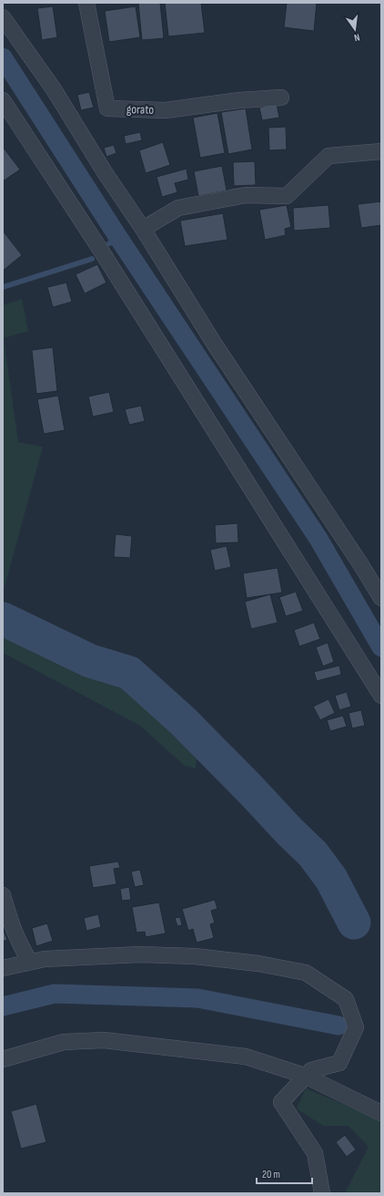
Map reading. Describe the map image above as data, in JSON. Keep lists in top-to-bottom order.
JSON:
{
  "streets": {
    "street": ["gorato"]
  },
  "scale_bar": "20 m",
  "north": "bottom"
}
